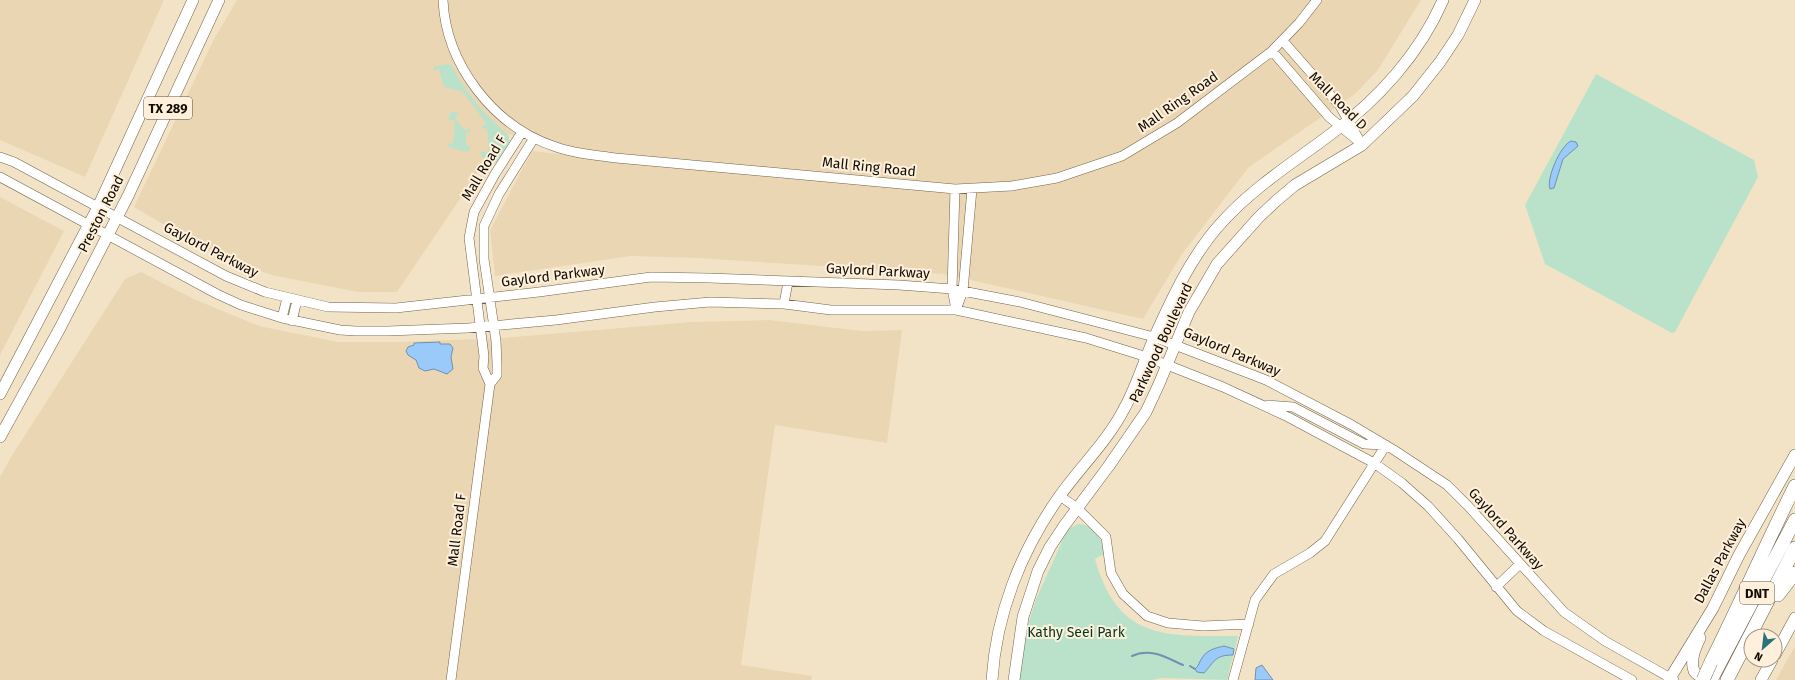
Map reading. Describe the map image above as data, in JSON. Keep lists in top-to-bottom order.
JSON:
{
  "streets": {
    "highway": ["DNT"],
    "main road": [
      "TX 289",
      "Preston Road",
      "Parkwood Boulevard",
      "Dallas Parkway"
    ],
    "street": [
      "Mall Road D",
      "Mall Ring Road",
      "Mall Road F",
      "Gaylord Parkway"
    ]
  },
  "crossings": [
    ["Mall Road D", "Mall Ring Road"],
    ["Mall Road D", "Parkwood Boulevard"],
    ["Mall Ring Road", "Mall Road F"],
    ["Mall Road F", "Gaylord Parkway"],
    ["Preston Road", "Gaylord Parkway"],
    ["Gaylord Parkway", "Parkwood Boulevard"],
    ["Gaylord Parkway", "Dallas Parkway"]
  ],
  "parks": ["Kathy Seei Park"],
  "north": "bottom left"
}
